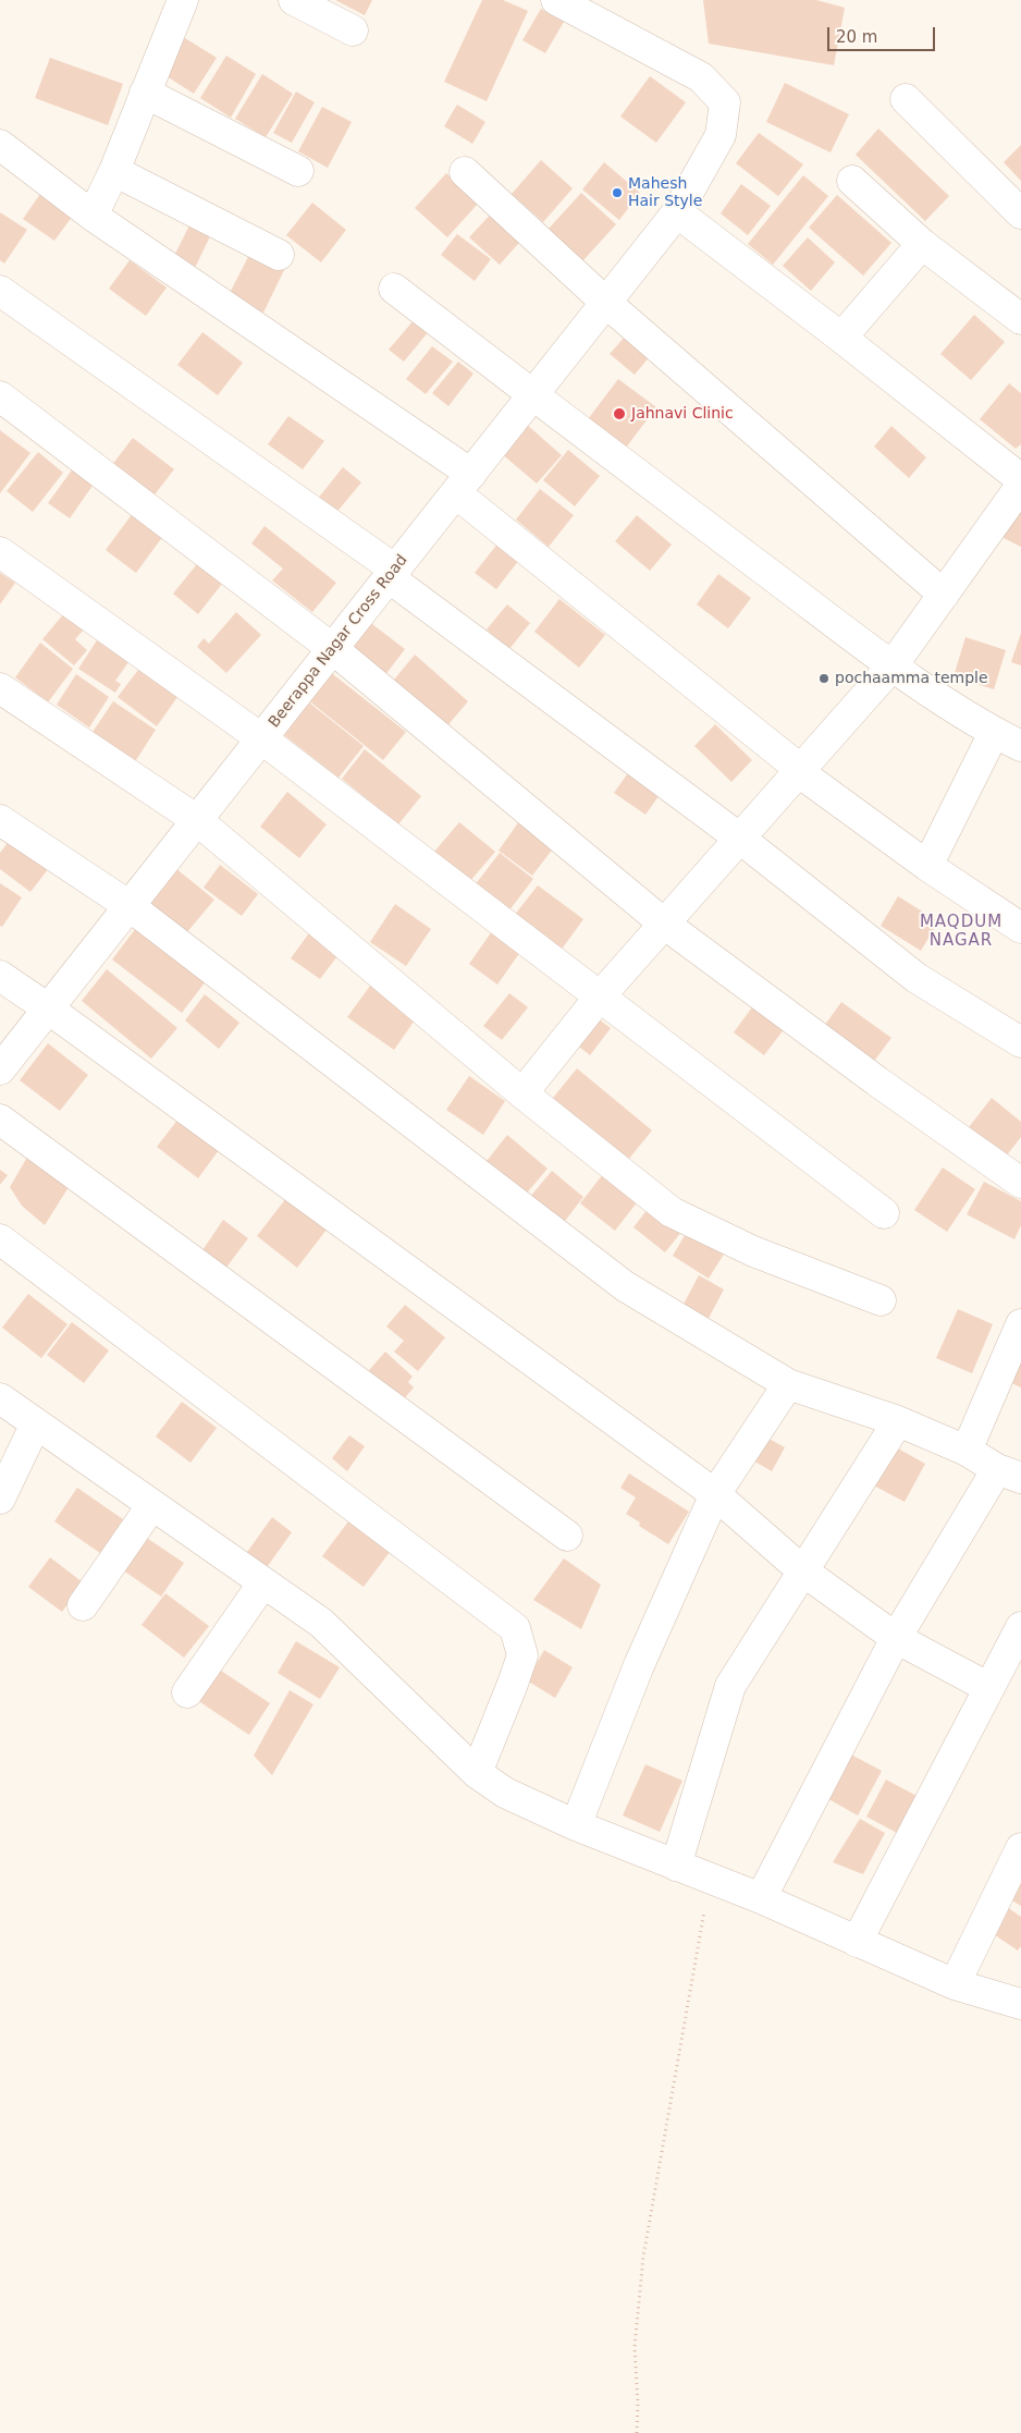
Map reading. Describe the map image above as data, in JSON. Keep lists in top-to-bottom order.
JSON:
{
  "streets": {
    "street": ["Beerappa Nagar Cross Road"]
  },
  "districts": ["MAQDUM NAGAR"],
  "places": ["Mahesh Hair Style", "Jahnavi Clinic", "pochaamma temple"],
  "scale_bar": "20 m"
}
